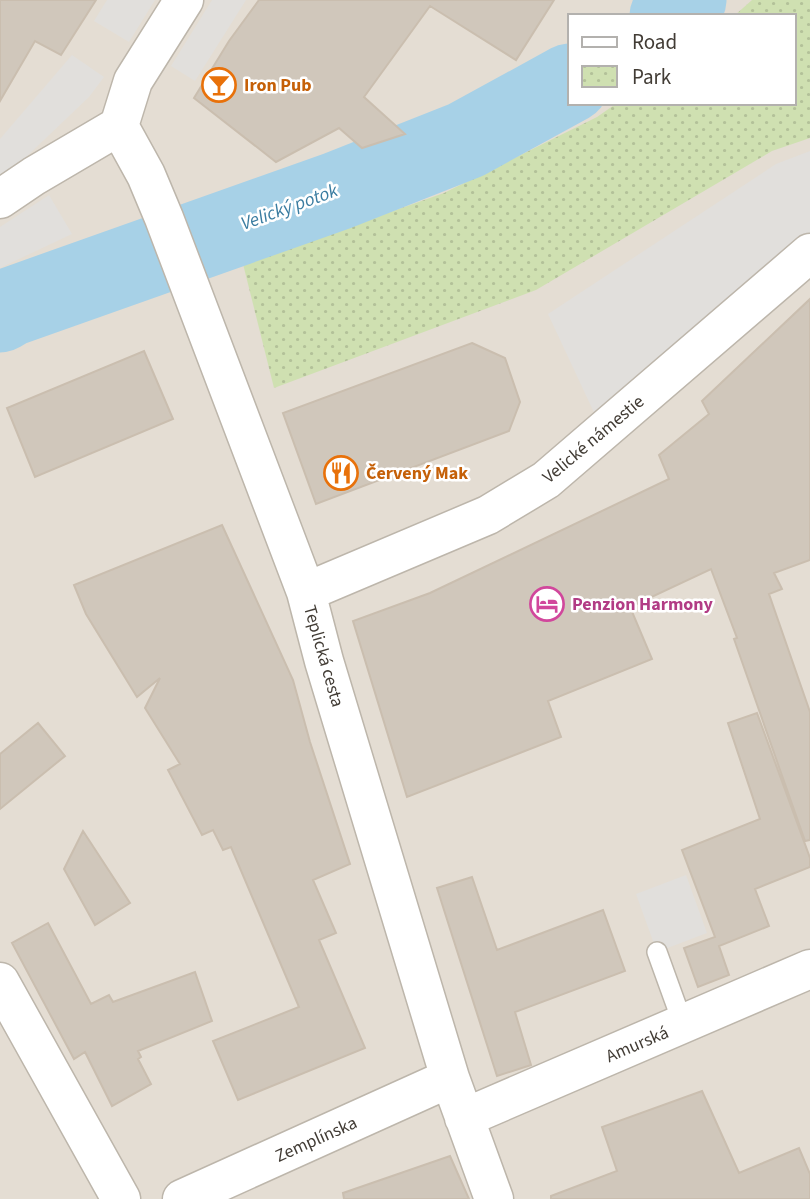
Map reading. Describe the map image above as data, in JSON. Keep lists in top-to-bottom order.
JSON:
{
  "streets": {
    "street": [
      "Velické námestie",
      "Teplická cesta",
      "Amurská",
      "Zemplínska"
    ]
  },
  "crossings": [
    ["Velické námestie", "Teplická cesta"],
    ["Teplická cesta", "Amurská"],
    ["Teplická cesta", "Zemplínska"]
  ],
  "water": ["Velický potok"],
  "places": {
    "bar": ["Iron Pub"],
    "restaurant": ["Červený Mak"],
    "hotel": ["Penzion Harmony"]
  },
  "legend": ["Road", "Park"]
}
